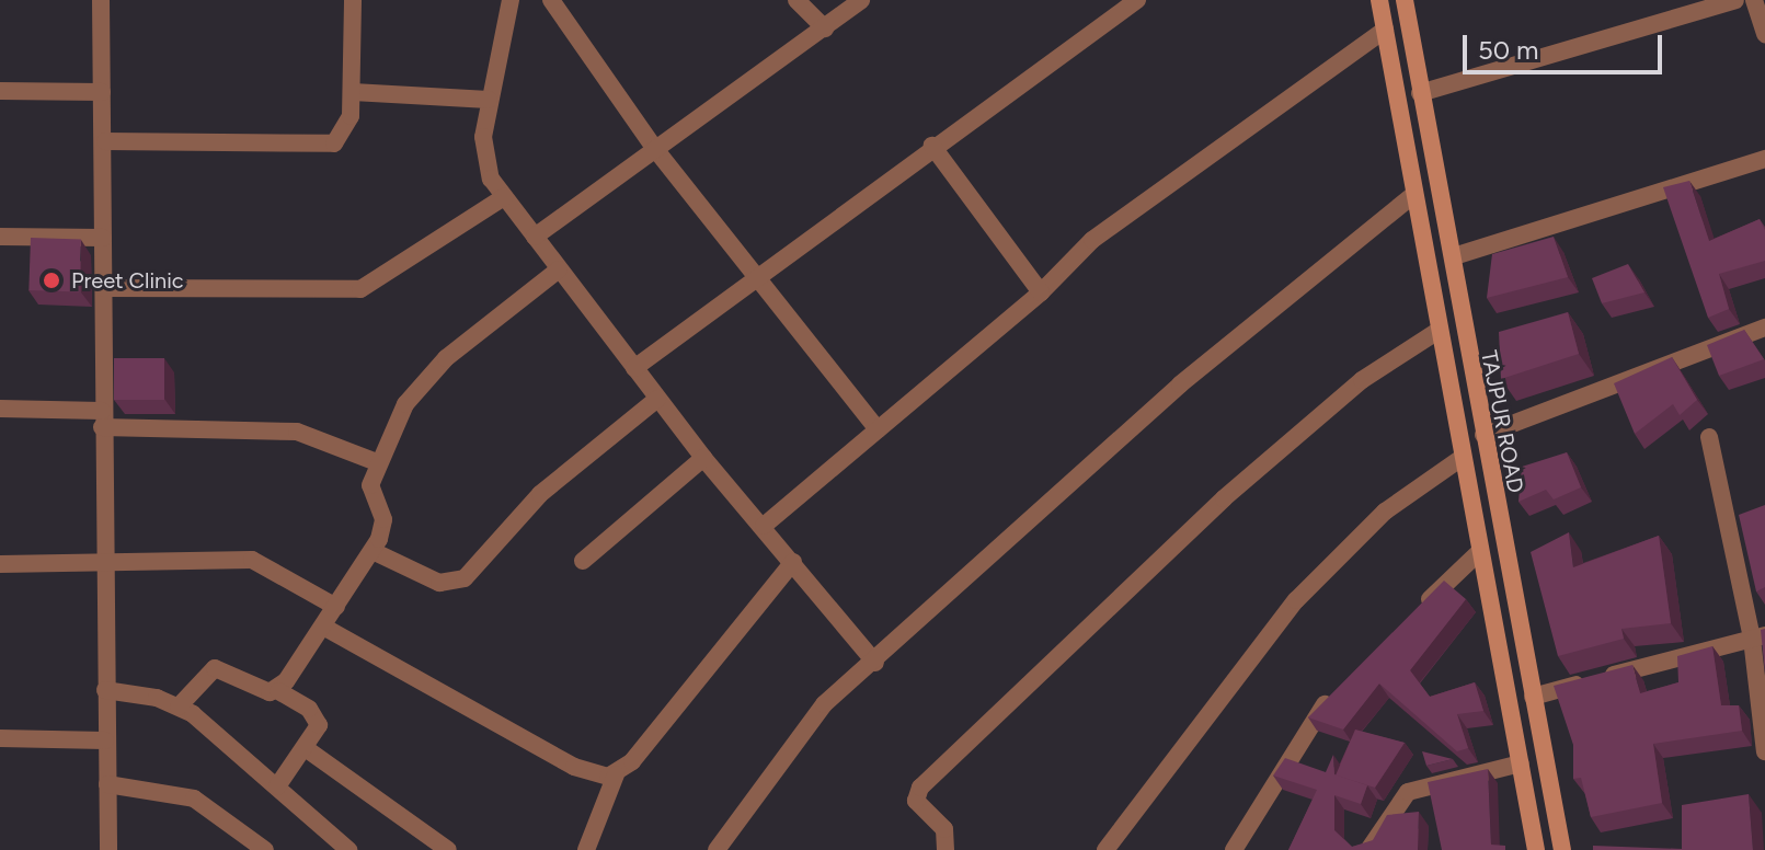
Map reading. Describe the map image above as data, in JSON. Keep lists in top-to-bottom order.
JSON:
{
  "streets": {
    "main road": ["TAJPUR ROAD"]
  },
  "places": ["Preet Clinic"],
  "scale_bar": "50 m"
}
